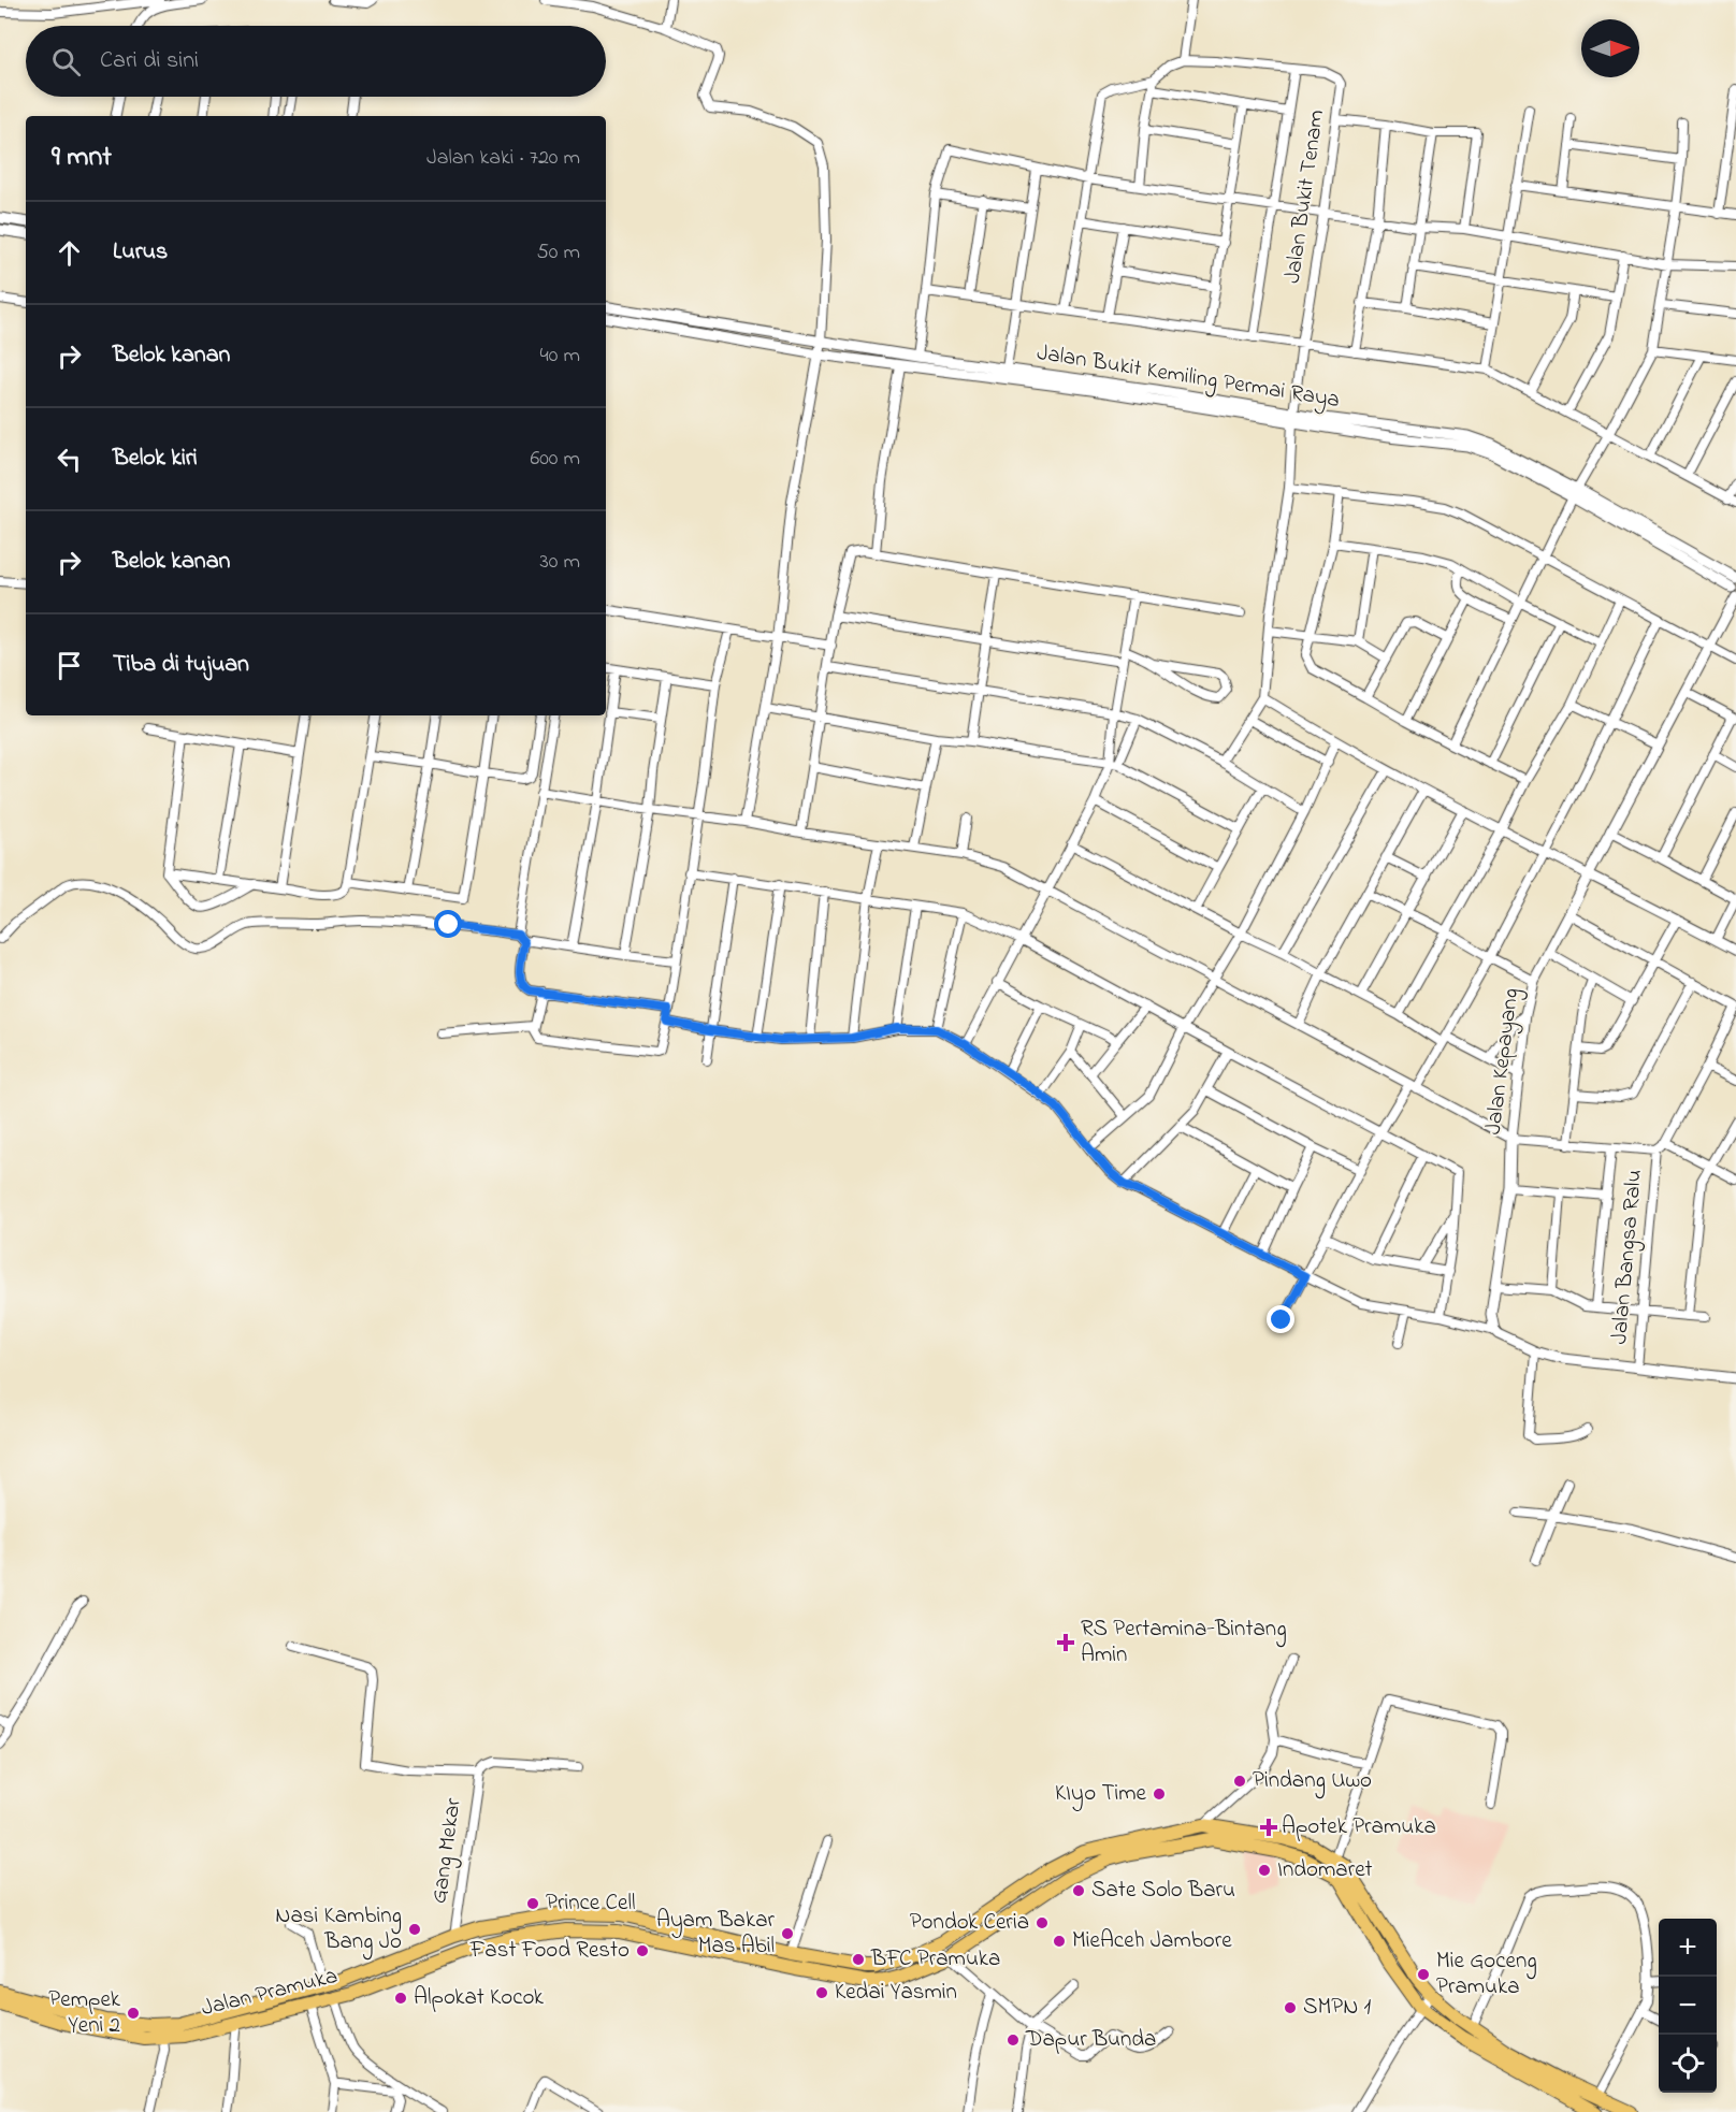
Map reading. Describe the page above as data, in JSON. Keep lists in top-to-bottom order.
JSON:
{
  "streets": {
    "main road": ["Jalan Pramuka"],
    "street": [
      "Jalan Bukit Tenam",
      "Jalan Bukit Kemiling Permai Raya",
      "Jalan Kepayang",
      "Jalan Bangsa Ralu",
      "Gang Mekar"
    ]
  },
  "crossings": [
    ["Jalan Bukit Tenam", "Jalan Bukit Kemiling Permai Raya"],
    ["Jalan Bukit Kemiling Permai Raya", "Jalan Kepayang"],
    ["Gang Mekar", "Jalan Pramuka"]
  ],
  "places": {
    "health": ["RS Pertamina-Bintang Amin", "Apotek Pramuka"],
    "other": [
      "Pindang Uwo",
      "KIyo Time",
      "Indomaret",
      "Sate Solo Baru",
      "Prince Cell",
      "Pondok Ceria",
      "Nasi Kambing Bang Jo",
      "Ayam Bakar Mas Abil",
      "MieAceh Jambore",
      "Fast Food Resto",
      "BFC Pramuka",
      "Mie Goceng Pramuka",
      "Kedai Yasmin",
      "Alpokat Kocok",
      "SMPN 1",
      "Pempek Yeni 2",
      "Dapur Bunda"
    ]
  },
  "north": "right",
  "page": {
    "search": "Cari di sini",
    "heading": ["9 mnt", "Jalan kaki · 720 m"],
    "list": [
      ["Lurus", "50 m"],
      ["Belok kanan", "40 m"],
      ["Belok kiri", "600 m"],
      ["Belok kanan", "30 m"],
      "Tiba di tujuan"
    ],
    "map_buttons": ["+", "−"]
  }
}
